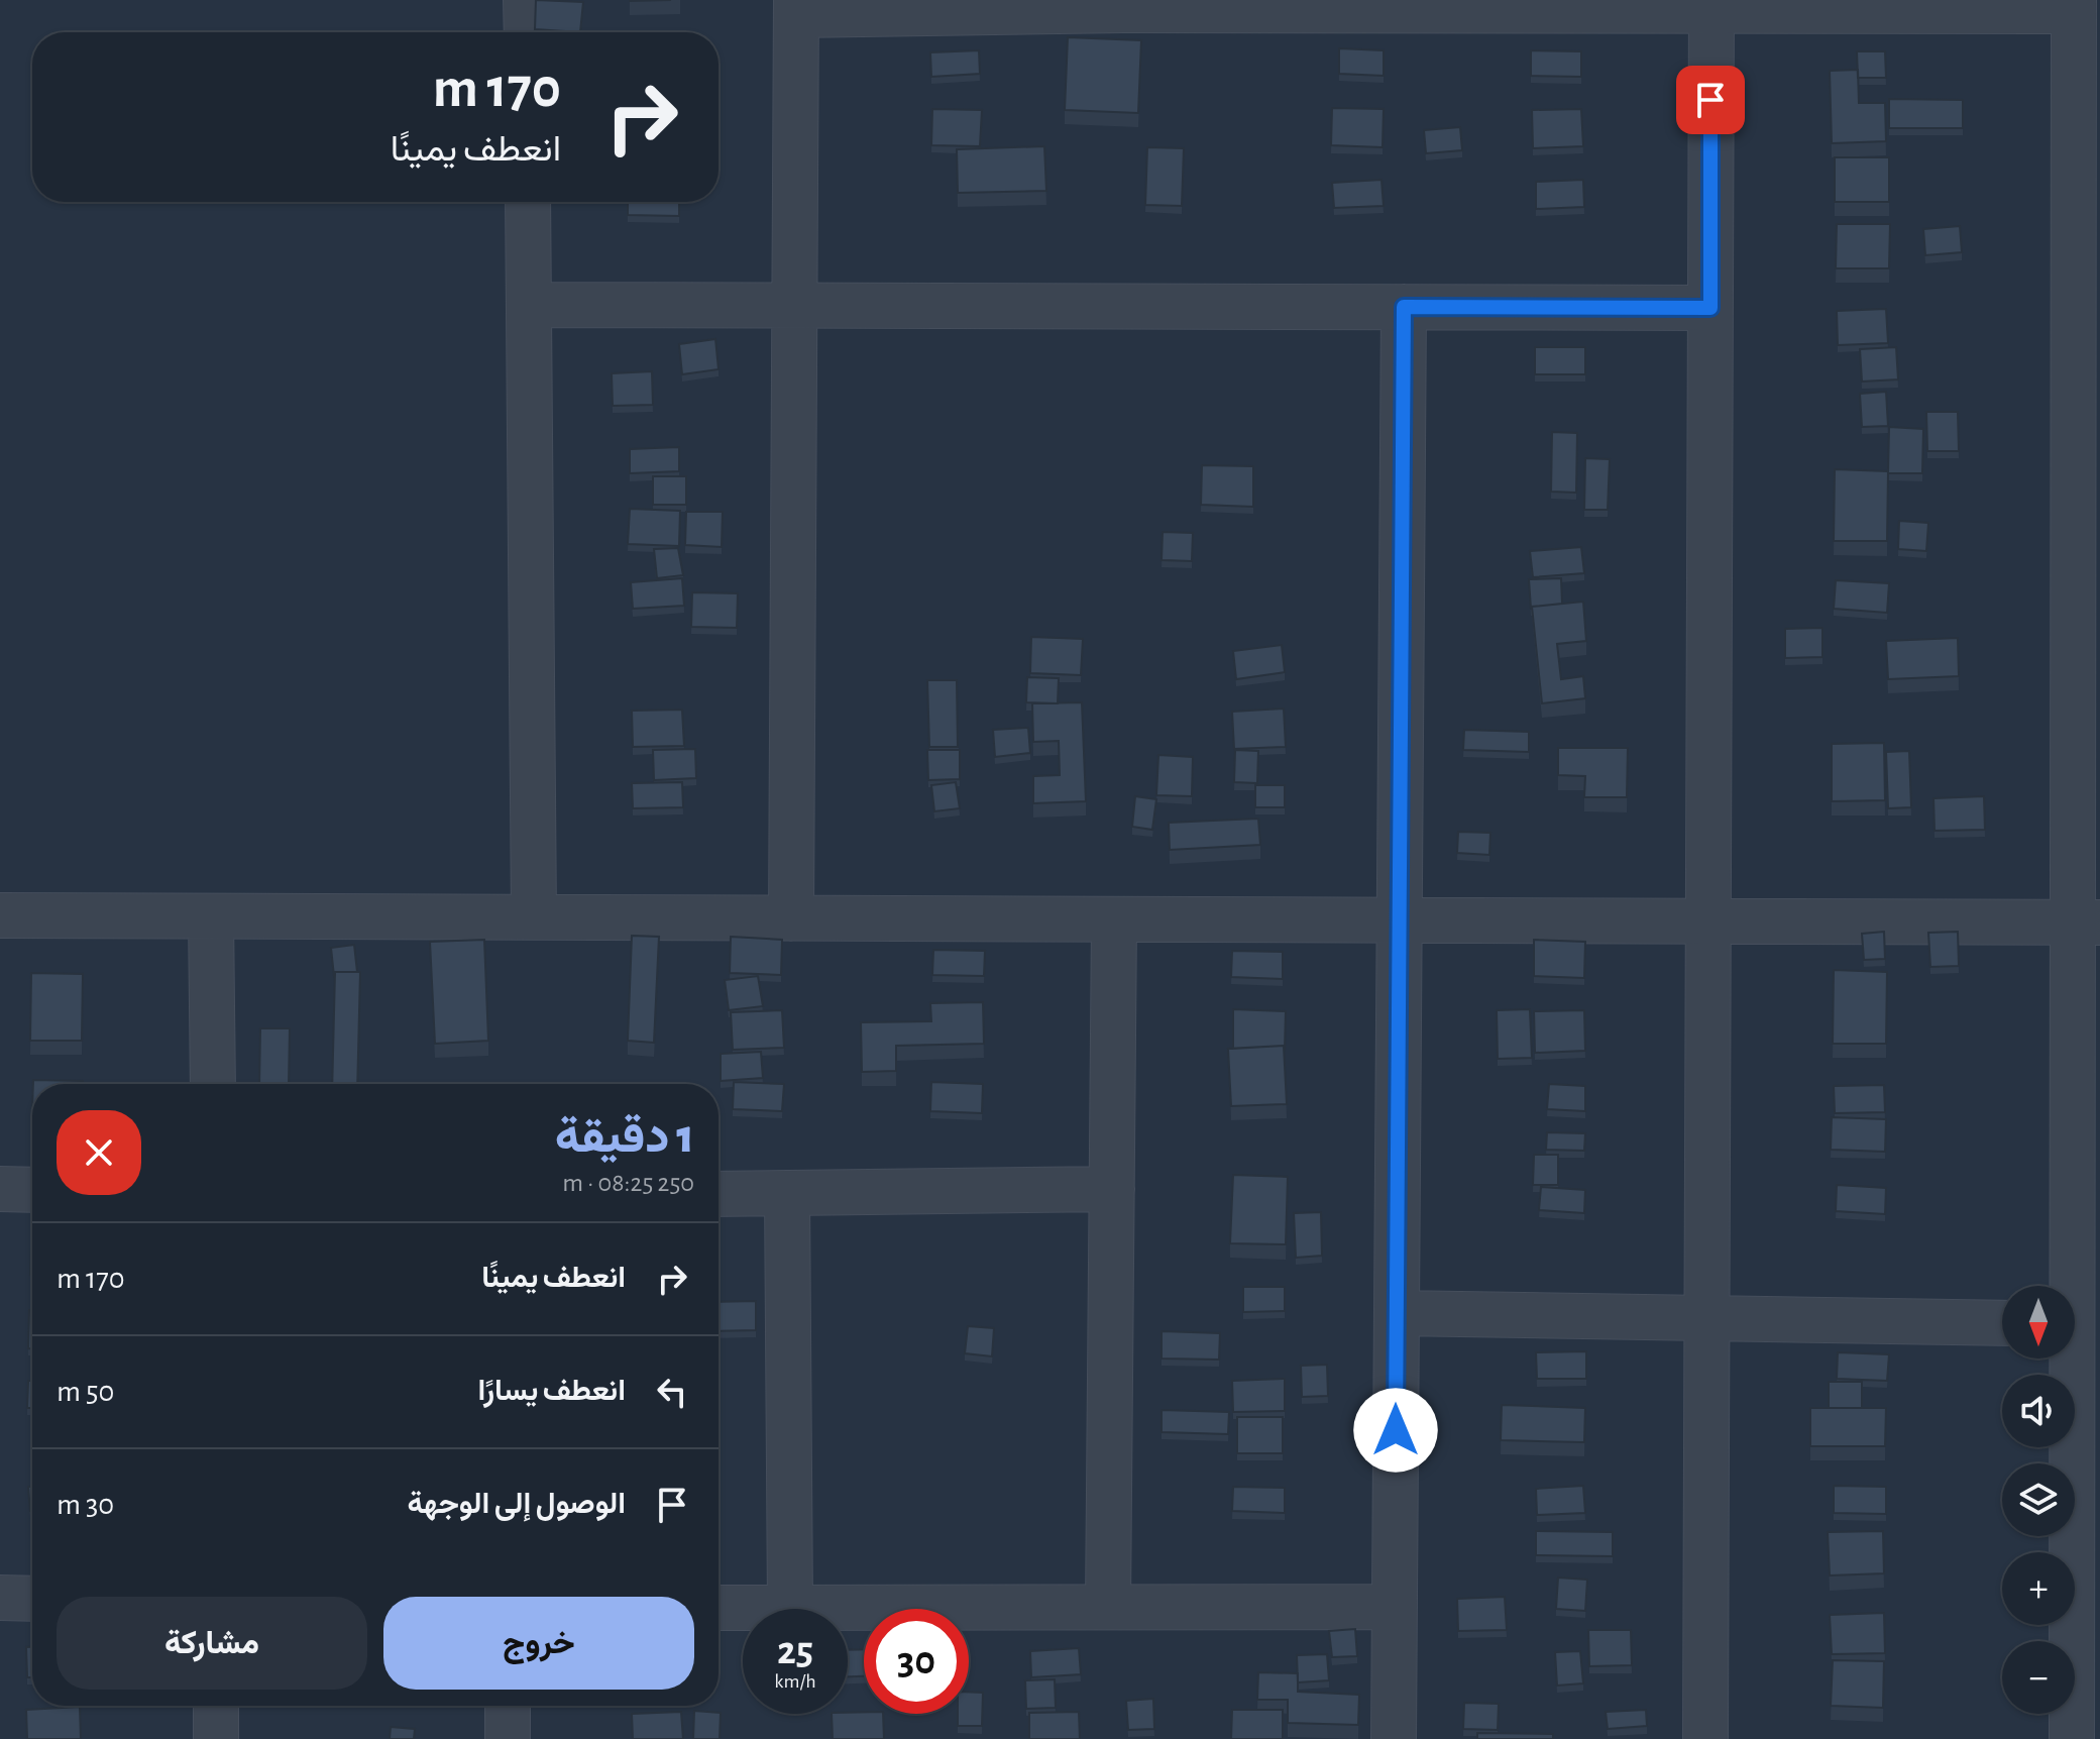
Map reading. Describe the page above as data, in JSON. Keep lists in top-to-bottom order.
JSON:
{
  "north": "bottom",
  "page": {
    "turn": ["170 m", "انعطف يمينًا"],
    "heading": ["1 دقيقة", "250 m · 08:25"],
    "list": [
      {
        "name": "انعطف يمينًا",
        "value": "170 m"
      },
      {
        "name": "انعطف يسارًا",
        "value": "50 m"
      },
      {
        "name": "الوصول إلى الوجهة",
        "value": "30 m"
      }
    ],
    "map_buttons": ["+", "−"],
    "buttons": ["خروج", "مشاركة"],
    "speed": "25 km/h",
    "limit": "30"
  }
}
